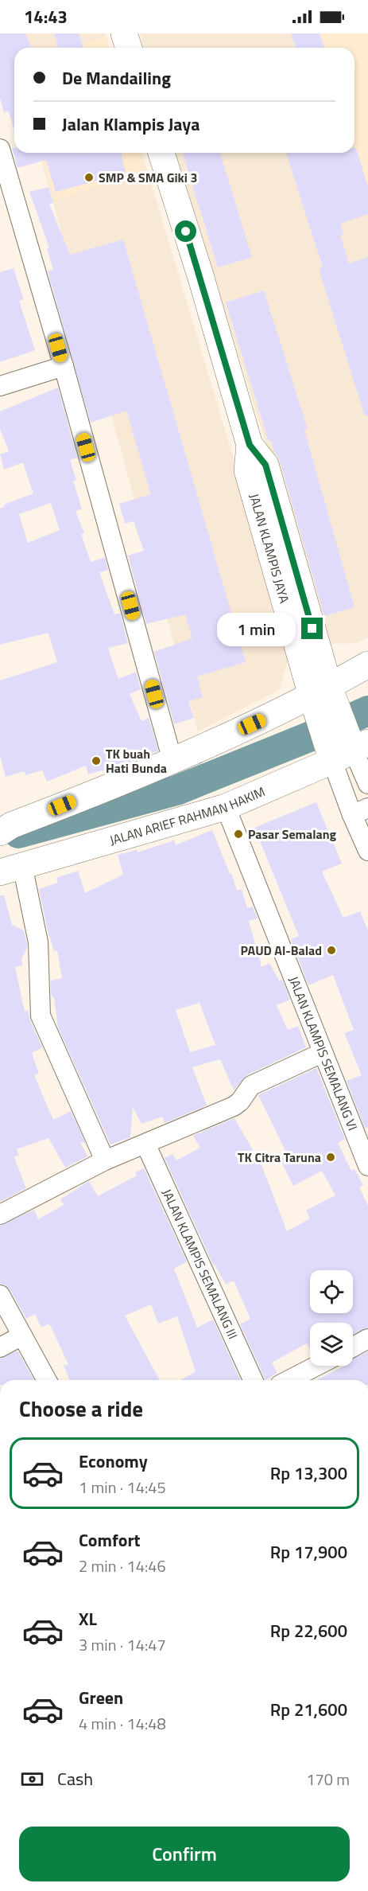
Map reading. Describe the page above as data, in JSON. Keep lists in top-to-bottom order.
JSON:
{
  "streets": {
    "street": [
      "JALAN KLAMPIS JAYA",
      "JALAN ARIEF RAHMAN HAKIM",
      "JALAN KLAMPIS SEMALANG VI",
      "JALAN KLAMPIS SEMALANG III"
    ]
  },
  "crossings": [
    ["JALAN KLAMPIS JAYA", "JALAN ARIEF RAHMAN HAKIM"],
    ["JALAN ARIEF RAHMAN HAKIM", "JALAN KLAMPIS SEMALANG VI"]
  ],
  "places": [
    "SMP & SMA Giki 3",
    "TK buah Hati Bunda",
    "Pasar Semalang",
    "PAUD Al-Balad",
    "TK Citra Taruna"
  ],
  "page": {
    "status": "14:43",
    "banner": ["De Mandailing", "Jalan Klampis Jaya"],
    "bubble": "1 min",
    "heading": "Choose a ride",
    "list": [
      {
        "name": "Economy",
        "note": "1 min · 14:45",
        "value": "Rp 13,300"
      },
      {
        "name": "Comfort",
        "note": "2 min · 14:46",
        "value": "Rp 17,900"
      },
      {
        "name": "XL",
        "note": "3 min · 14:47",
        "value": "Rp 22,600"
      },
      {
        "name": "Green",
        "note": "4 min · 14:48",
        "value": "Rp 21,600"
      }
    ],
    "pay": ["Cash", "170 m"],
    "buttons": "Confirm"
  }
}
